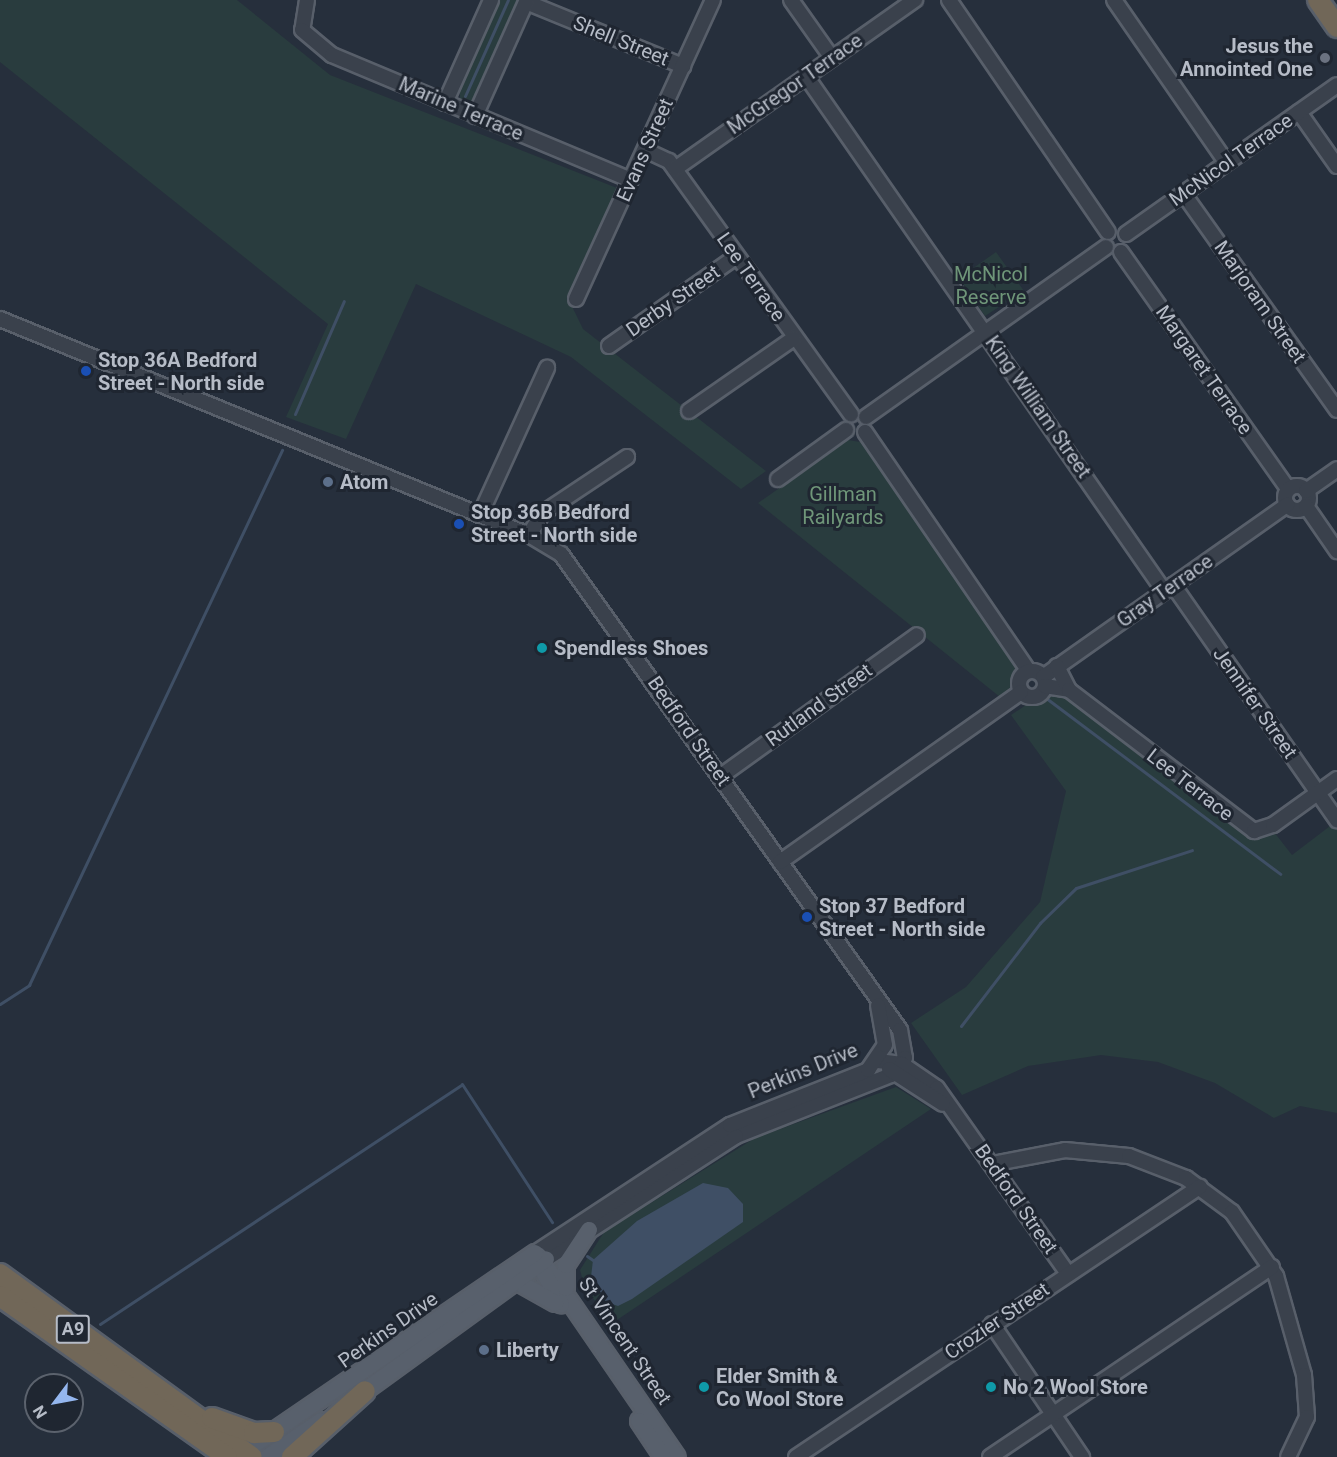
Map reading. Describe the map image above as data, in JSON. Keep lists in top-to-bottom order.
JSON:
{
  "streets": {
    "highway": ["A9"],
    "main road": ["Perkins Drive", "St Vincent Street"],
    "street": [
      "Shell Street",
      "McGregor Terrace",
      "Marine Terrace",
      "Evans Street",
      "McNicol Terrace",
      "Lee Terrace",
      "Derby Street",
      "Marjoram Street",
      "Margaret Terrace",
      "King William Street",
      "Gray Terrace",
      "Jennifer Street",
      "Rutland Street",
      "Bedford Street",
      "Crozier Street"
    ]
  },
  "crossings": [
    ["Shell Street", "Evans Street"],
    ["McGregor Terrace", "Lee Terrace"],
    ["McGregor Terrace", "King William Street"],
    ["Marine Terrace", "Evans Street"],
    ["Evans Street", "Lee Terrace"],
    ["McNicol Terrace", "Marjoram Street"],
    ["Lee Terrace", "Derby Street"],
    ["Lee Terrace", "Gray Terrace"],
    ["Lee Terrace", "Jennifer Street"],
    ["King William Street", "Gray Terrace"],
    ["King William Street", "Jennifer Street"],
    ["Gray Terrace", "Jennifer Street"],
    ["Rutland Street", "Bedford Street"],
    ["Bedford Street", "Perkins Drive"],
    ["Bedford Street", "Crozier Street"],
    ["Perkins Drive", "A9"],
    ["Perkins Drive", "St Vincent Street"]
  ],
  "parks": ["McNicol Reserve", "Gillman Railyards"],
  "places": [
    "Jesus the Annointed One",
    "Stop 36A Bedford Street - North side",
    "Atom",
    "Stop 36B Bedford Street - North side",
    "Spendless Shoes",
    "Stop 37 Bedford Street - North side",
    "Liberty",
    "Elder Smith & Co Wool Store",
    "No 2 Wool Store"
  ],
  "north": "bottom left"
}
